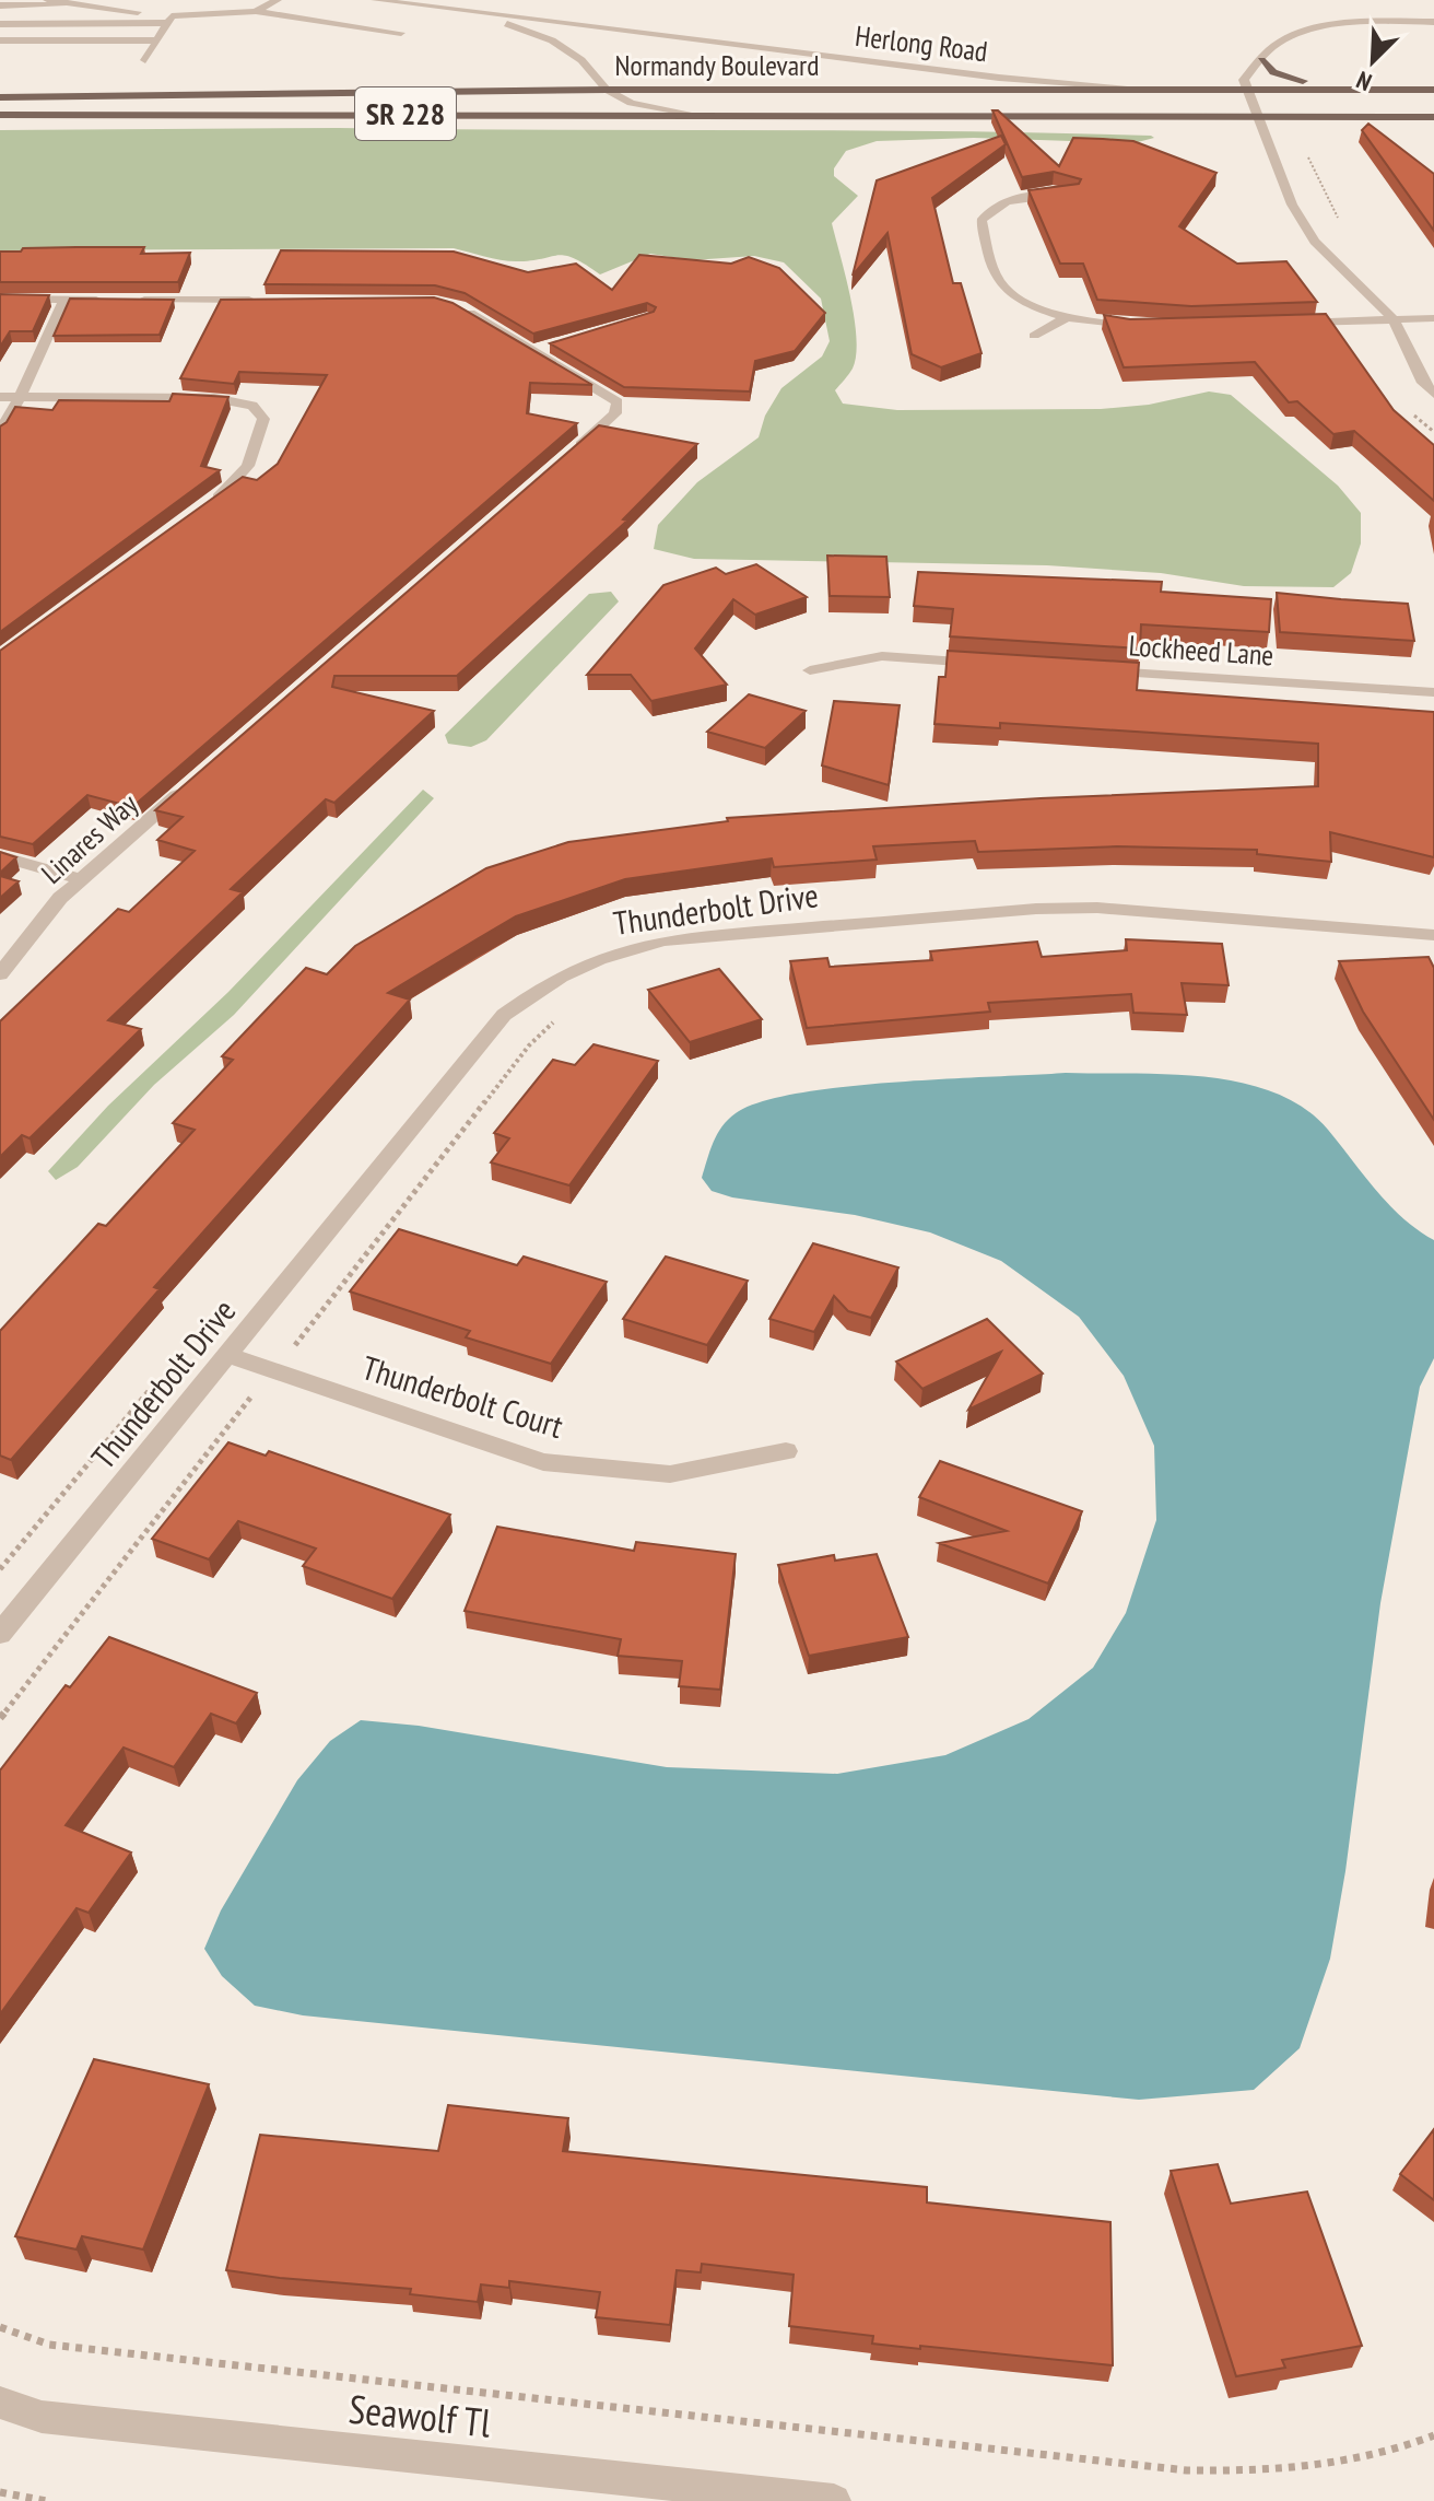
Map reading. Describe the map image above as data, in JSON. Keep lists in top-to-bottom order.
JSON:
{
  "streets": {
    "main road": ["Normandy Boulevard", "SR 228"],
    "street": [
      "Herlong Road",
      "Lockheed Lane",
      "Linares Way",
      "Thunderbolt Drive",
      "Thunderbolt Court",
      "Seawolf Tl"
    ]
  },
  "crossings": [
    ["Herlong Road", "Normandy Boulevard"],
    ["Thunderbolt Drive", "Thunderbolt Court"]
  ],
  "north": "bottom left"
}
